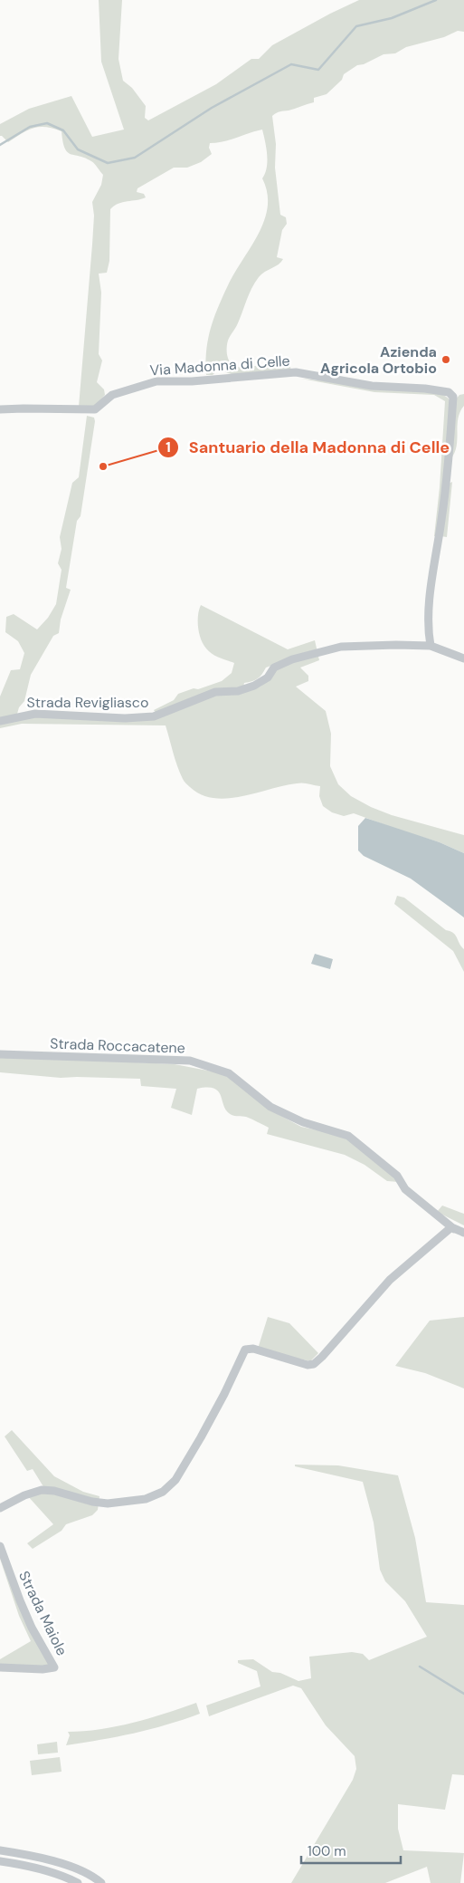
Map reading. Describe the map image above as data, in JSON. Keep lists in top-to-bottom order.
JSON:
{
  "streets": {
    "street": [
      "Via Madonna di Celle",
      "Strada Revigliasco",
      "Strada Roccacatene",
      "Strada Maiole"
    ]
  },
  "crossings": [
    ["Via Madonna di Celle", "Strada Revigliasco"]
  ],
  "places": ["Azienda Agricola Ortobio", "Santuario della Madonna di Celle"],
  "scale_bar": "100 m"
}
